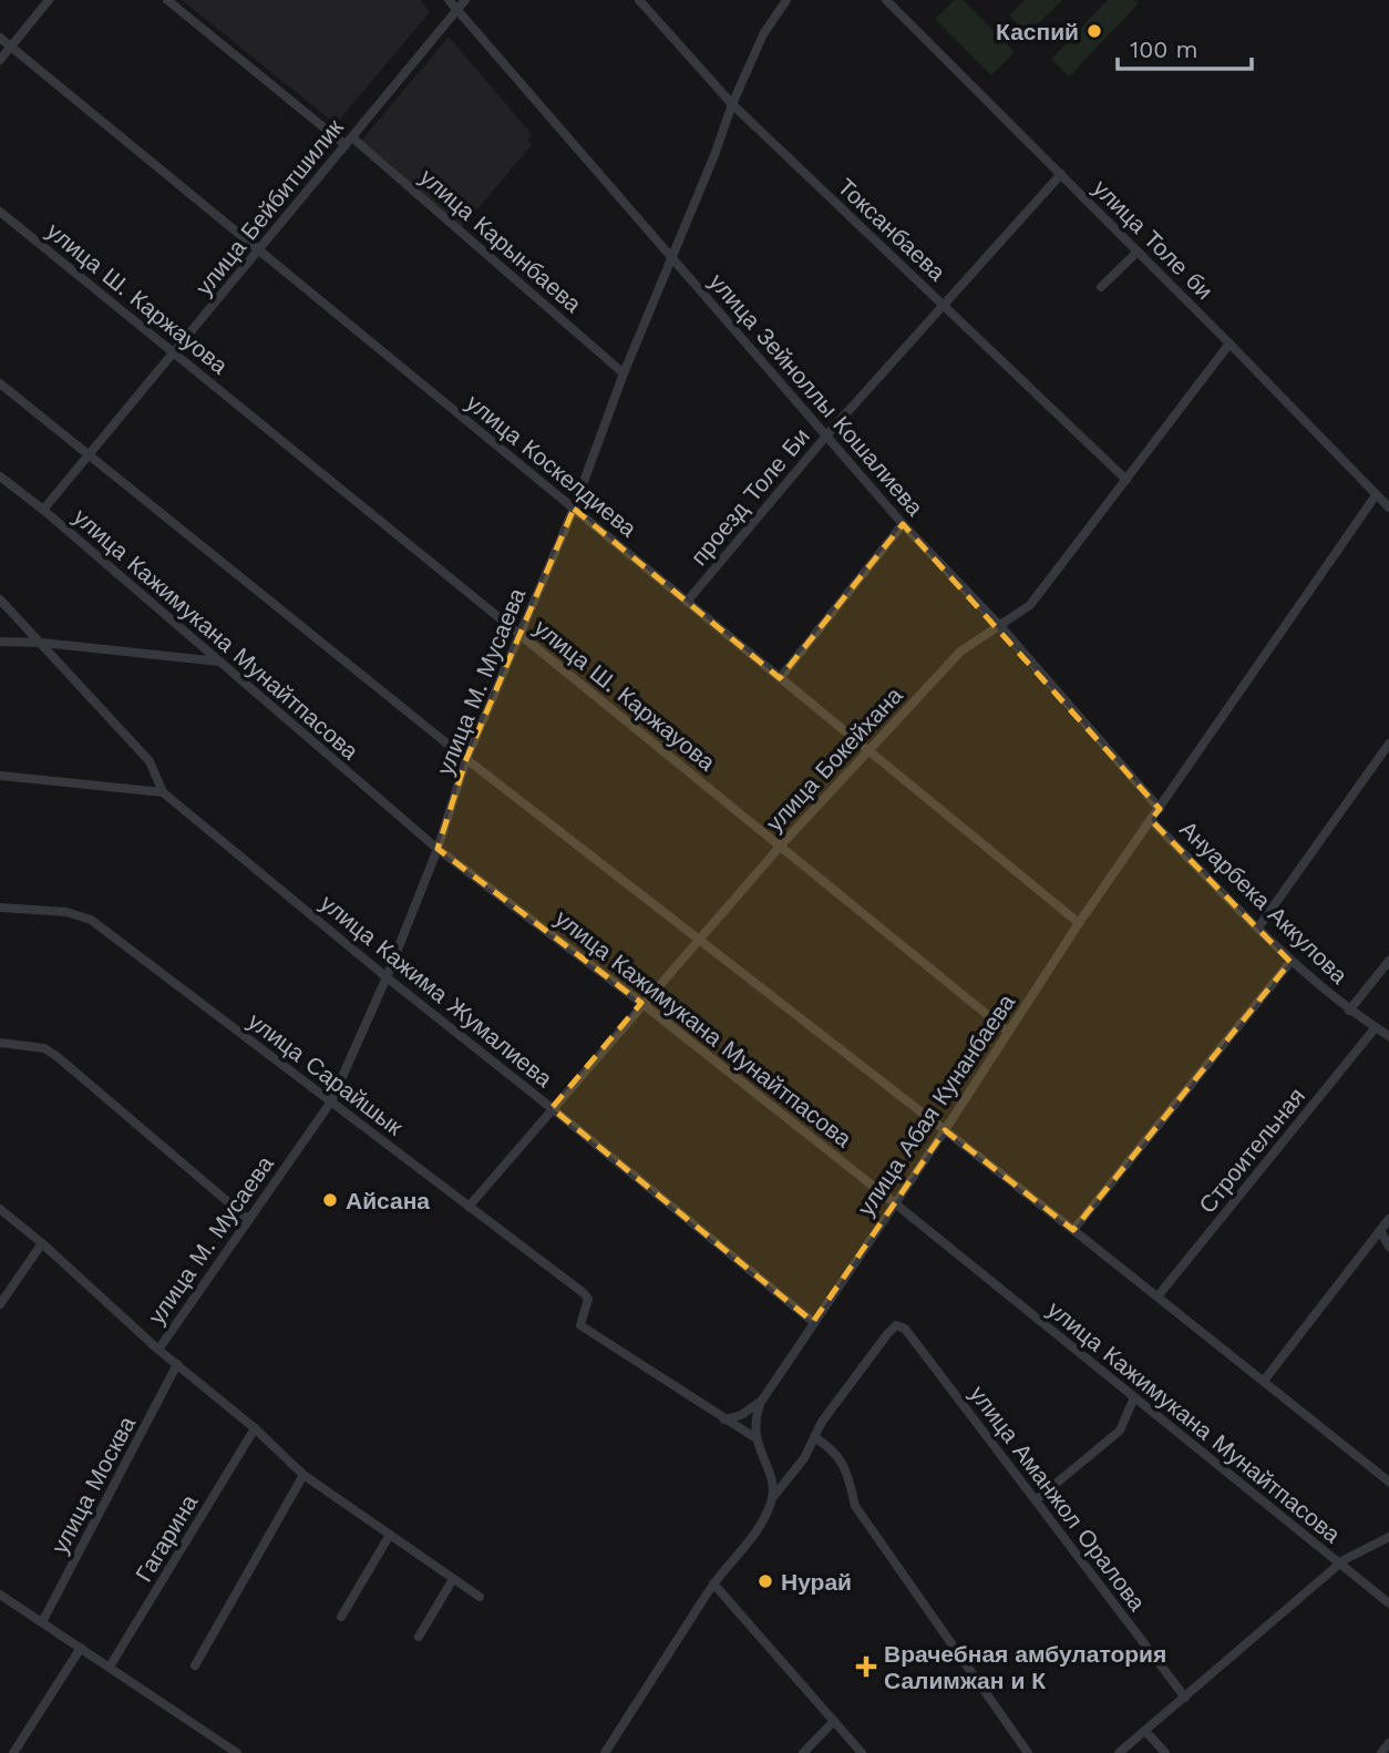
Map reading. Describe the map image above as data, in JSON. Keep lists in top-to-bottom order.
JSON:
{
  "streets": {
    "street": [
      "улица Бейбитшилик",
      "Токсанбаева",
      "улица Толе би",
      "улица Карынбаева",
      "улица Ш. Каржауова",
      "улица Зейноллы Кошалиева",
      "улица Коскелдиева",
      "проезд Толе Би",
      "улица Кажимукана Мунайтпасова",
      "улица М. Мусаева",
      "улица Бокейхана",
      "Ануарбека Аккулова",
      "улица Кажима Жумалиева",
      "улица Сарайшык",
      "улица Абая Кунанбаева",
      "Строительная",
      "улица Москва",
      "улица Аманжол Оралова",
      "Гагарина"
    ]
  },
  "crossings": [
    ["улица Бейбитшилик", "улица Карынбаева"],
    ["улица Бейбитшилик", "улица Ш. Каржауова"],
    ["улица Бейбитшилик", "улица Зейноллы Кошалиева"],
    ["улица Бейбитшилик", "улица Коскелдиева"],
    ["улица Бейбитшилик", "улица Кажимукана Мунайтпасова"],
    ["Токсанбаева", "проезд Толе Би"],
    ["Токсанбаева", "улица М. Мусаева"],
    ["Токсанбаева", "улица Бокейхана"],
    ["улица Толе би", "проезд Толе Би"],
    ["улица Толе би", "улица Бокейхана"],
    ["улица Толе би", "улица Абая Кунанбаева"],
    ["улица Карынбаева", "улица М. Мусаева"],
    ["улица Ш. Каржауова", "улица М. Мусаева"],
    ["улица Ш. Каржауова", "улица Бокейхана"],
    ["улица Ш. Каржауова", "улица Абая Кунанбаева"],
    ["улица Зейноллы Кошалиева", "проезд Толе Би"],
    ["улица Зейноллы Кошалиева", "улица М. Мусаева"],
    ["улица Зейноллы Кошалиева", "улица Бокейхана"],
    ["улица Зейноллы Кошалиева", "улица Абая Кунанбаева"],
    ["улица Коскелдиева", "проезд Толе Би"],
    ["улица Коскелдиева", "улица М. Мусаева"],
    ["улица Коскелдиева", "улица Бокейхана"],
    ["улица Коскелдиева", "улица Абая Кунанбаева"],
    ["улица Кажимукана Мунайтпасова", "улица М. Мусаева"],
    ["улица Кажимукана Мунайтпасова", "улица Бокейхана"],
    ["улица Кажимукана Мунайтпасова", "улица Абая Кунанбаева"],
    ["улица М. Мусаева", "улица Кажима Жумалиева"],
    ["улица М. Мусаева", "улица Сарайшык"],
    ["улица Бокейхана", "улица Кажима Жумалиева"],
    ["улица Бокейхана", "улица Сарайшык"],
    ["Ануарбека Аккулова", "улица Абая Кунанбаева"],
    ["Ануарбека Аккулова", "Строительная"],
    ["улица Кажима Жумалиева", "улица Абая Кунанбаева"]
  ],
  "places": {
    "other": ["Каспий", "Айсана", "Нурай"],
    "health": ["Врачебная амбулатория Салимжан и К"]
  },
  "scale_bar": "100 m"
}
